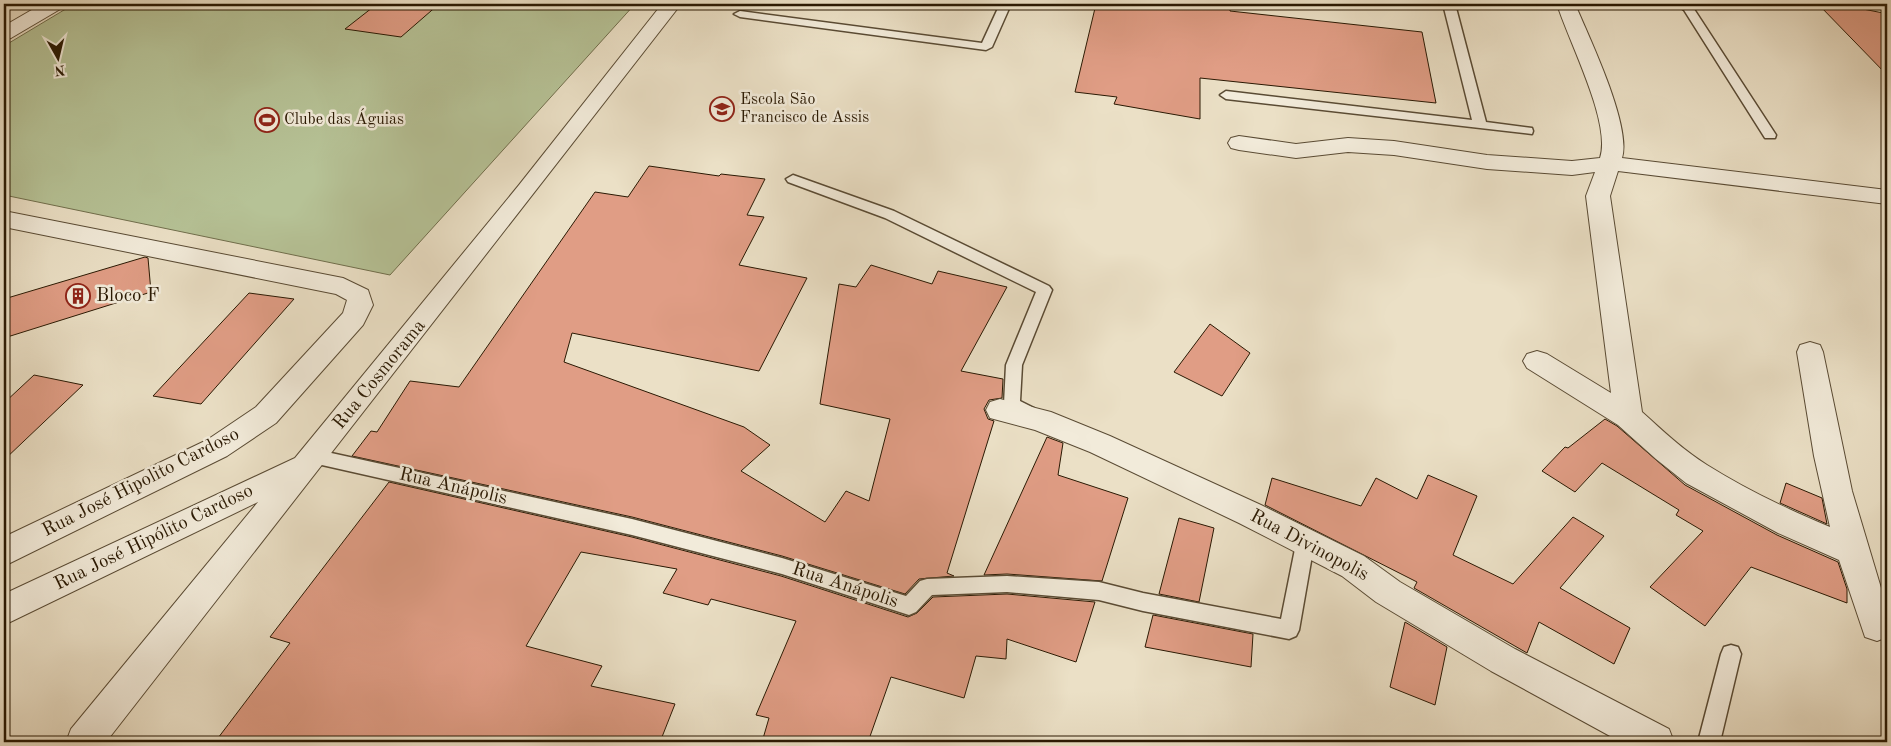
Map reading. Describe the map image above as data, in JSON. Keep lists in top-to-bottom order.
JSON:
{
  "streets": {
    "street": [
      "Rua Cosmorama",
      "Rua José Hipolito Cardoso",
      "Rua José Hipólito Cardoso",
      "Rua Divinopolis"
    ],
    "lane": ["Rua Anápolis"]
  },
  "crossings": [
    ["Rua Cosmorama", "Rua Anápolis"],
    ["Rua Cosmorama", "Rua José Hipólito Cardoso"],
    ["Rua Anápolis", "Rua José Hipólito Cardoso"],
    ["Rua Anápolis", "Rua Divinopolis"]
  ],
  "places": {
    "school or university": ["Escola São Francisco de Assis"],
    "sports": ["Clube das Águias"],
    "building": ["Bloco F"]
  },
  "north": "bottom"
}
